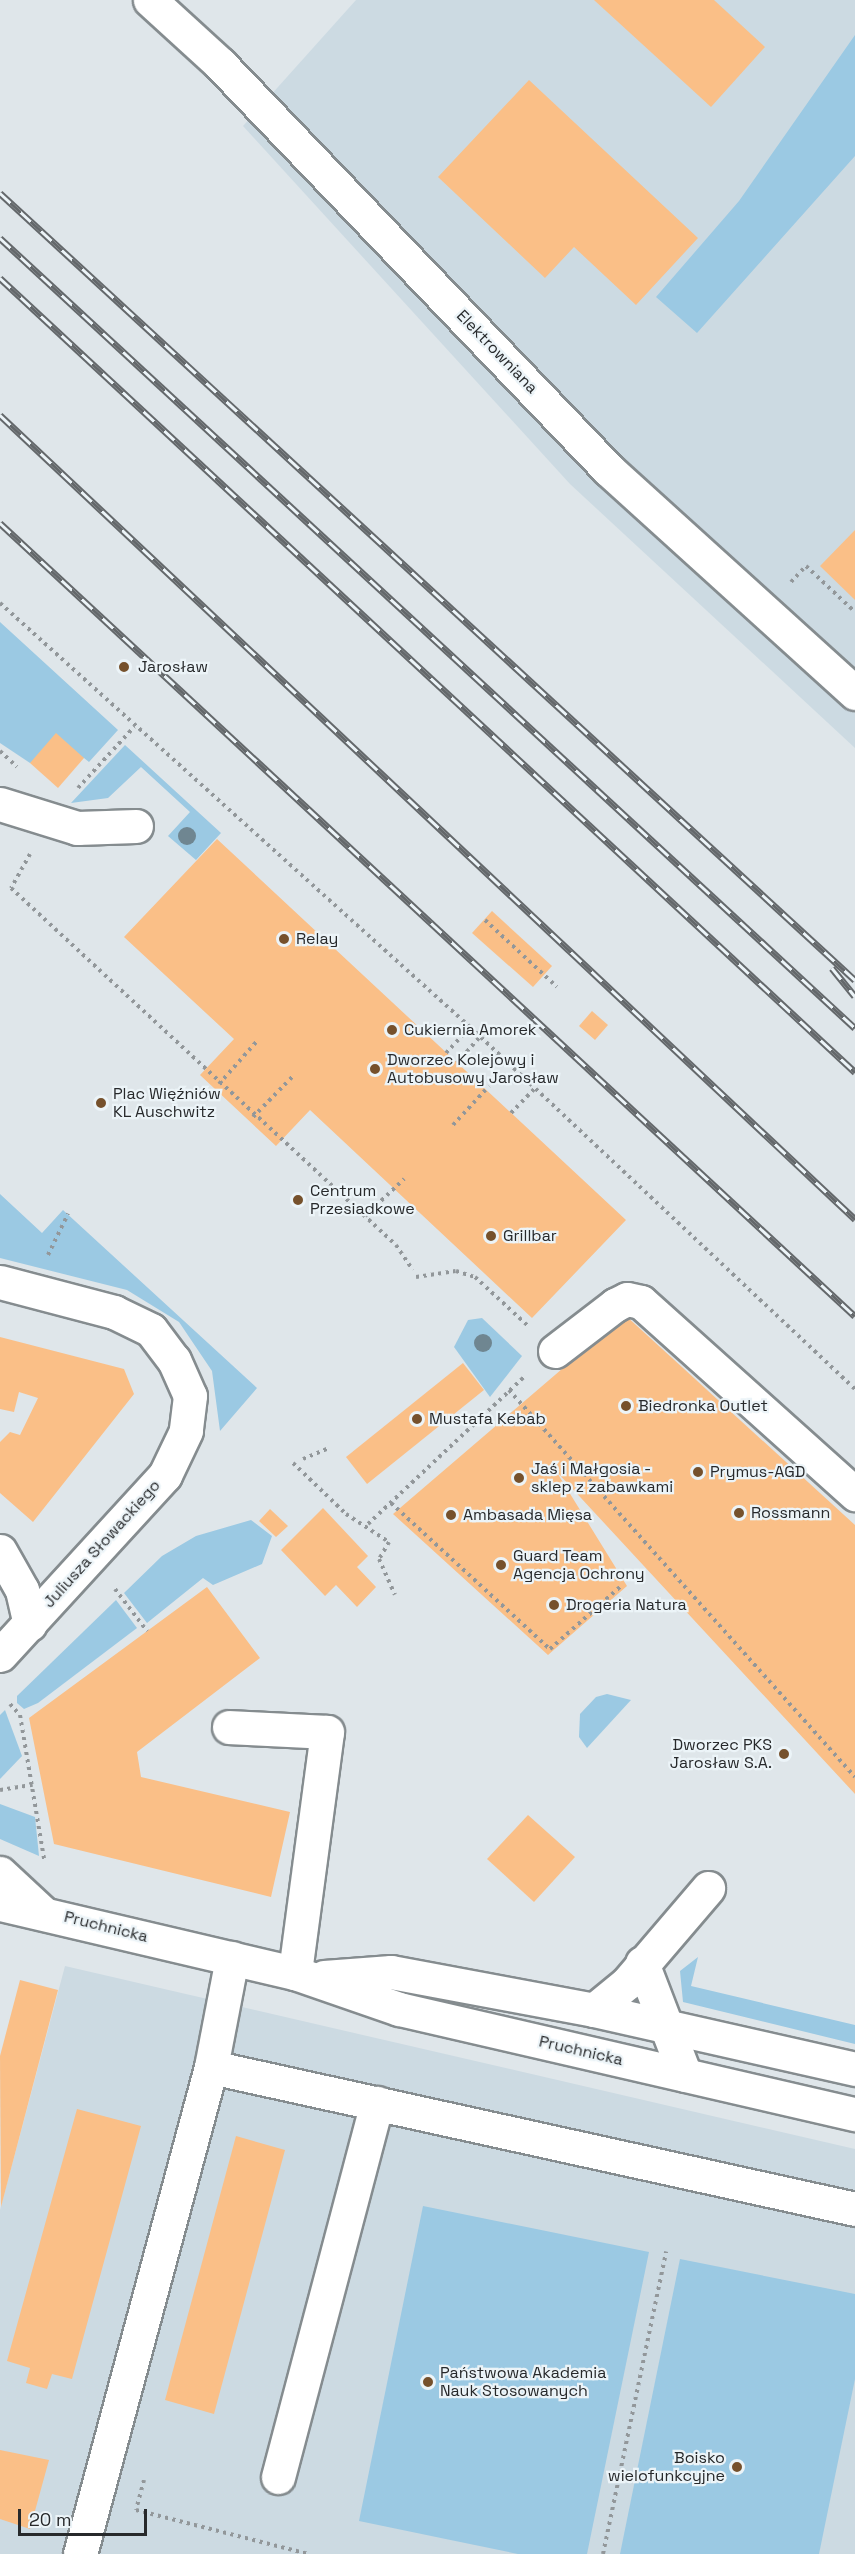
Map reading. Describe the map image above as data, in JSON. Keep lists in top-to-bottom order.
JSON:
{
  "streets": {
    "street": ["Elektrowniana", "Juliusza Słowackiego", "Pruchnicka"]
  },
  "places": [
    "Jarosław",
    "Relay",
    "Cukiernia Amorek",
    "Dworzec Kolejowy i Autobusowy Jarosław",
    "Plac Więźniów KL Auschwitz",
    "Centrum Przesiadkowe",
    "Grillbar",
    "Biedronka Outlet",
    "Mustafa Kebab",
    "Prymus-AGD",
    "Jaś i Małgosia - sklep z zabawkami",
    "Rossmann",
    "Ambasada Mięsa",
    "Guard Team Agencja Ochrony",
    "Drogeria Natura",
    "Dworzec PKS Jarosław S.A.",
    "Państwowa Akademia Nauk Stosowanych",
    "Boisko wielofunkcyjne"
  ],
  "scale_bar": "20 m"
}
